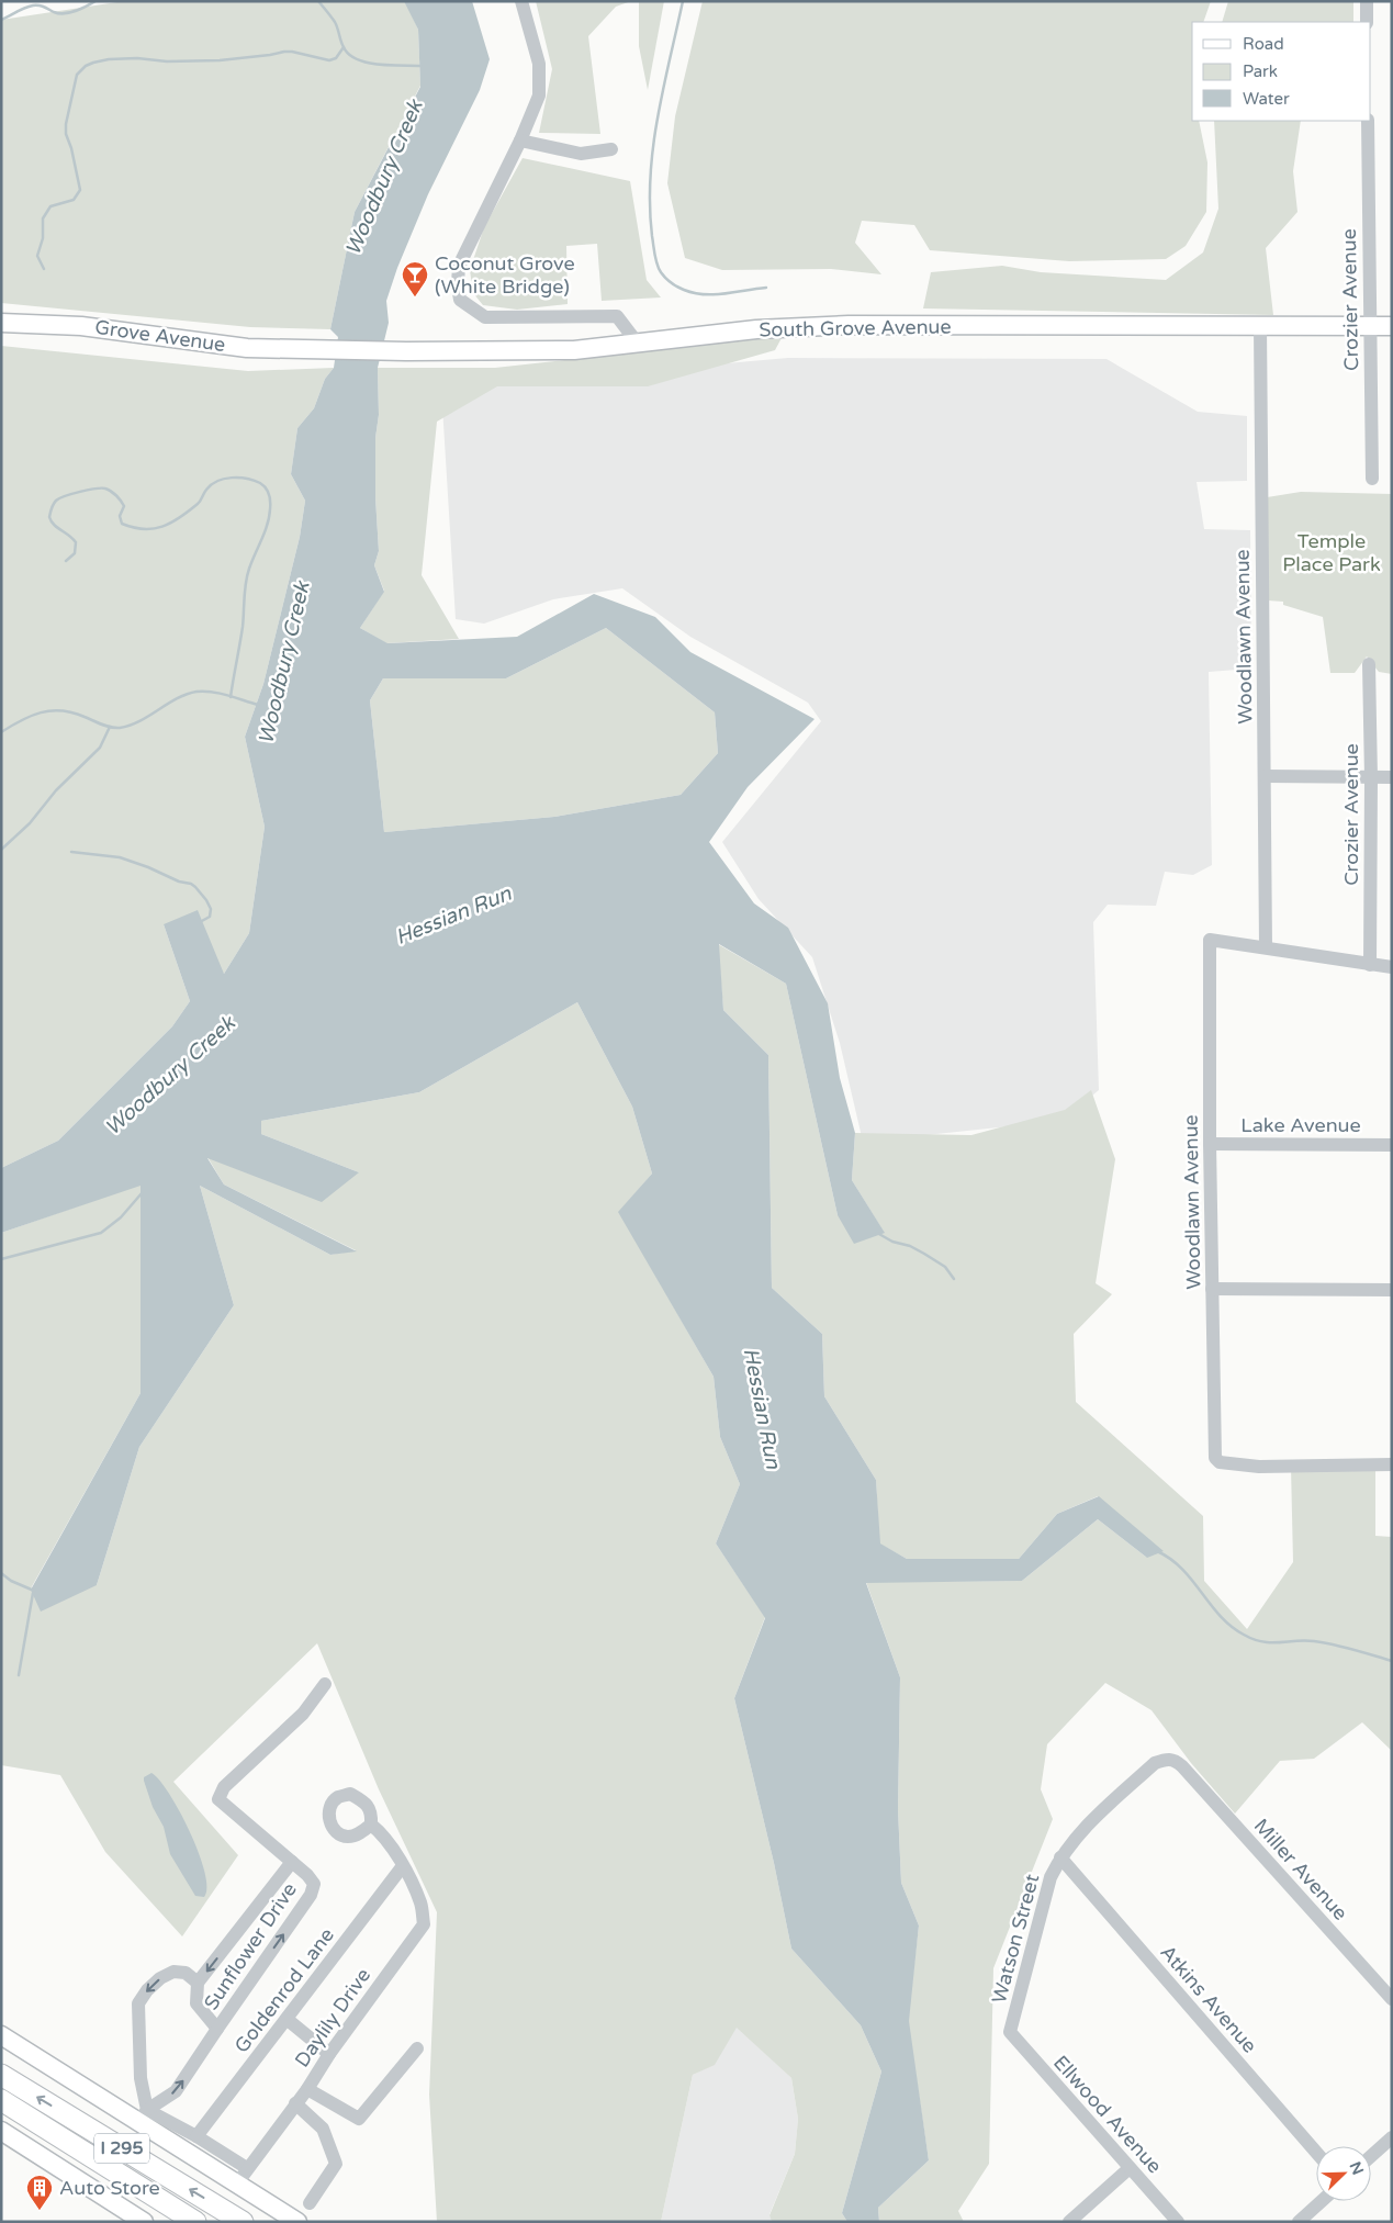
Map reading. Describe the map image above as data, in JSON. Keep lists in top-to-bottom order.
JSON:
{
  "streets": {
    "highway": ["I 295"],
    "main road": ["South Grove Avenue", "Grove Avenue"],
    "street": [
      "Crozier Avenue",
      "Woodlawn Avenue",
      "Lake Avenue",
      "Miller Avenue",
      "Watson Street",
      "Sunflower Drive",
      "Goldenrod Lane",
      "Atkins Avenue",
      "Daylily Drive",
      "Ellwood Avenue"
    ]
  },
  "crossings": [
    ["Crozier Avenue", "South Grove Avenue"],
    ["South Grove Avenue", "Grove Avenue"],
    ["South Grove Avenue", "Woodlawn Avenue"],
    ["Woodlawn Avenue", "Lake Avenue"],
    ["Miller Avenue", "Watson Street"],
    ["Watson Street", "Atkins Avenue"],
    ["Watson Street", "Ellwood Avenue"],
    ["Goldenrod Lane", "Daylily Drive"]
  ],
  "water": ["Woodbury Creek", "Hessian Run"],
  "parks": ["Temple Place Park"],
  "places": {
    "bar": ["Coconut Grove (White Bridge)"],
    "building": ["Auto Store"]
  },
  "legend": ["Road", "Park", "Water"],
  "north": "top right"
}
